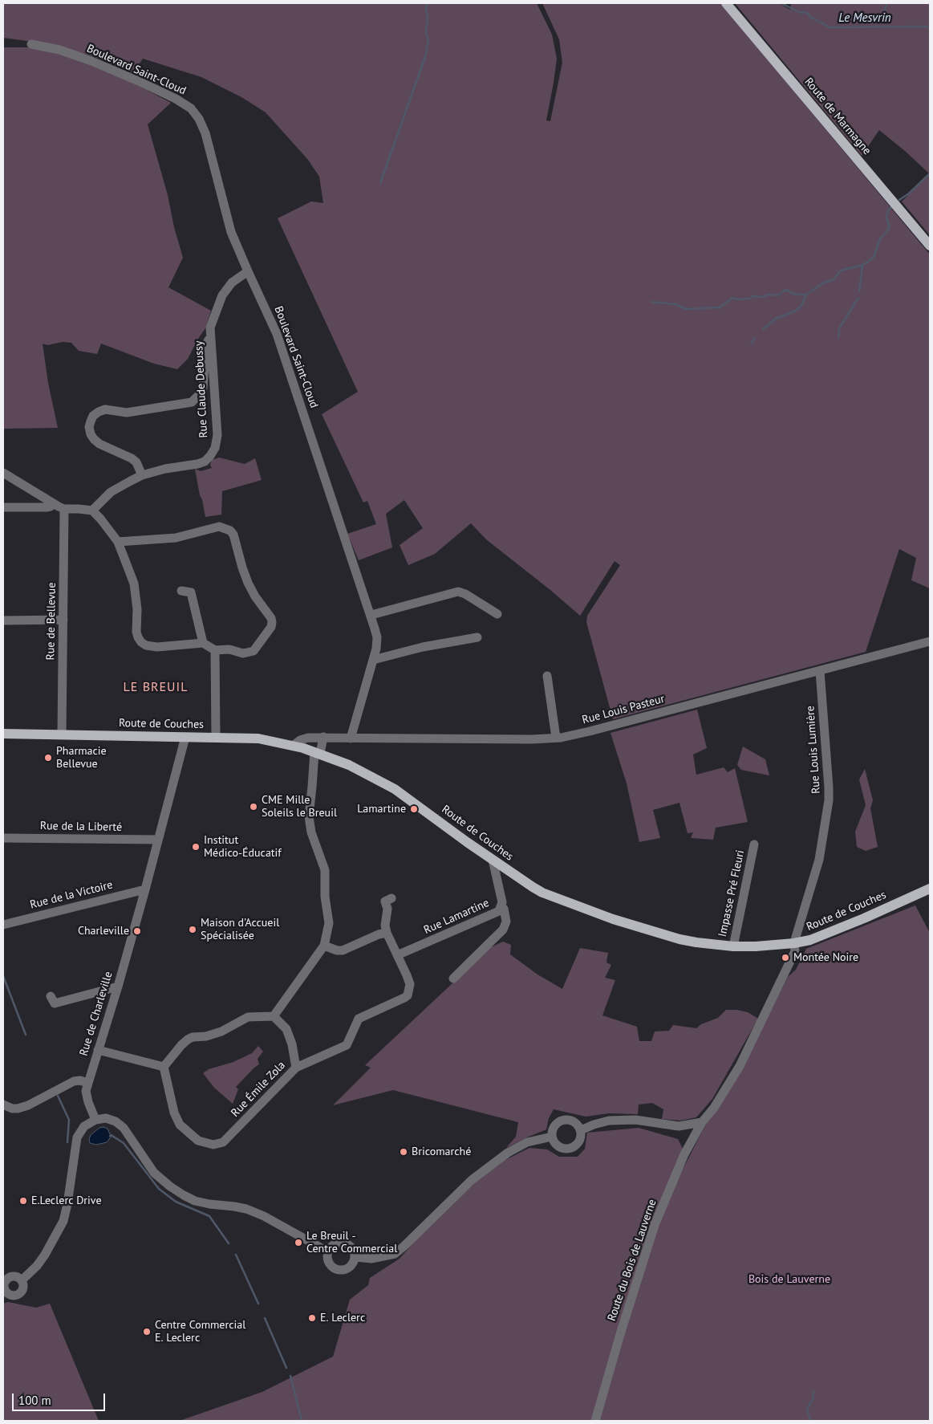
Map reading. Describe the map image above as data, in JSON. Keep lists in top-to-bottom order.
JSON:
{
  "streets": {
    "main road": ["Route de Marmagne", "Route de Couches"],
    "street": [
      "Boulevard Saint-Cloud",
      "Rue Claude Debussy",
      "Rue de Bellevue",
      "Rue Louis Pasteur",
      "Rue Louis Lumière",
      "Rue de la Liberté",
      "Impasse Pré Fleuri",
      "Rue de la Victoire",
      "Rue Lamartine",
      "Rue de Charleville",
      "Rue Émile Zola",
      "Route du Bois de Lauverne"
    ]
  },
  "crossings": [
    ["Boulevard Saint-Cloud", "Rue Claude Debussy"],
    ["Boulevard Saint-Cloud", "Rue Louis Pasteur"],
    ["Rue de Bellevue", "Route de Couches"],
    ["Rue Louis Pasteur", "Route de Couches"],
    ["Rue Louis Pasteur", "Rue Louis Lumière"],
    ["Route de Couches", "Rue Louis Lumière"],
    ["Route de Couches", "Impasse Pré Fleuri"],
    ["Route de Couches", "Rue Lamartine"],
    ["Route de Couches", "Rue de Charleville"],
    ["Route de Couches", "Route du Bois de Lauverne"],
    ["Rue Louis Lumière", "Route du Bois de Lauverne"],
    ["Rue de la Liberté", "Rue de Charleville"],
    ["Rue de la Victoire", "Rue de Charleville"],
    ["Rue Lamartine", "Rue Émile Zola"]
  ],
  "districts": ["LE BREUIL"],
  "water": ["Le Mesvrin"],
  "parks": ["Bois de Lauverne"],
  "places": [
    "Pharmacie Bellevue",
    "CME Mille Soleils le Breuil",
    "Lamartine",
    "Institut Médico-Éducatif",
    "Maison d'Accueil Spécialisée",
    "Charleville",
    "Montée Noire",
    "Bricomarché",
    "E.Leclerc Drive",
    "Le Breuil - Centre Commercial",
    "E. Leclerc",
    "Centre Commercial E. Leclerc"
  ],
  "scale_bar": "100 m"
}
